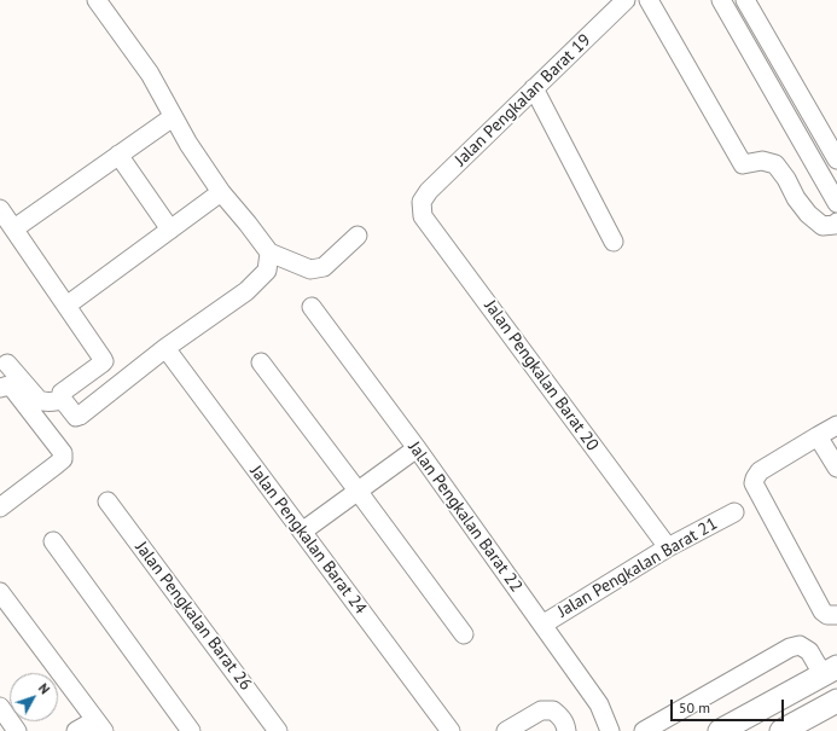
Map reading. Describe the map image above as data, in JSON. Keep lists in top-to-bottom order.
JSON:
{
  "streets": {
    "street": [
      "Jalan Pengkalan Barat 19",
      "Jalan Pengkalan Barat 20",
      "Jalan Pengkalan Barat 22",
      "Jalan Pengkalan Barat 24",
      "Jalan Pengkalan Barat 21",
      "Jalan Pengkalan Barat 26"
    ]
  },
  "crossings": [
    ["Jalan Pengkalan Barat 19", "Jalan Pengkalan Barat 20"],
    ["Jalan Pengkalan Barat 20", "Jalan Pengkalan Barat 21"],
    ["Jalan Pengkalan Barat 22", "Jalan Pengkalan Barat 21"]
  ],
  "scale_bar": "50 m",
  "north": "top right"
}
